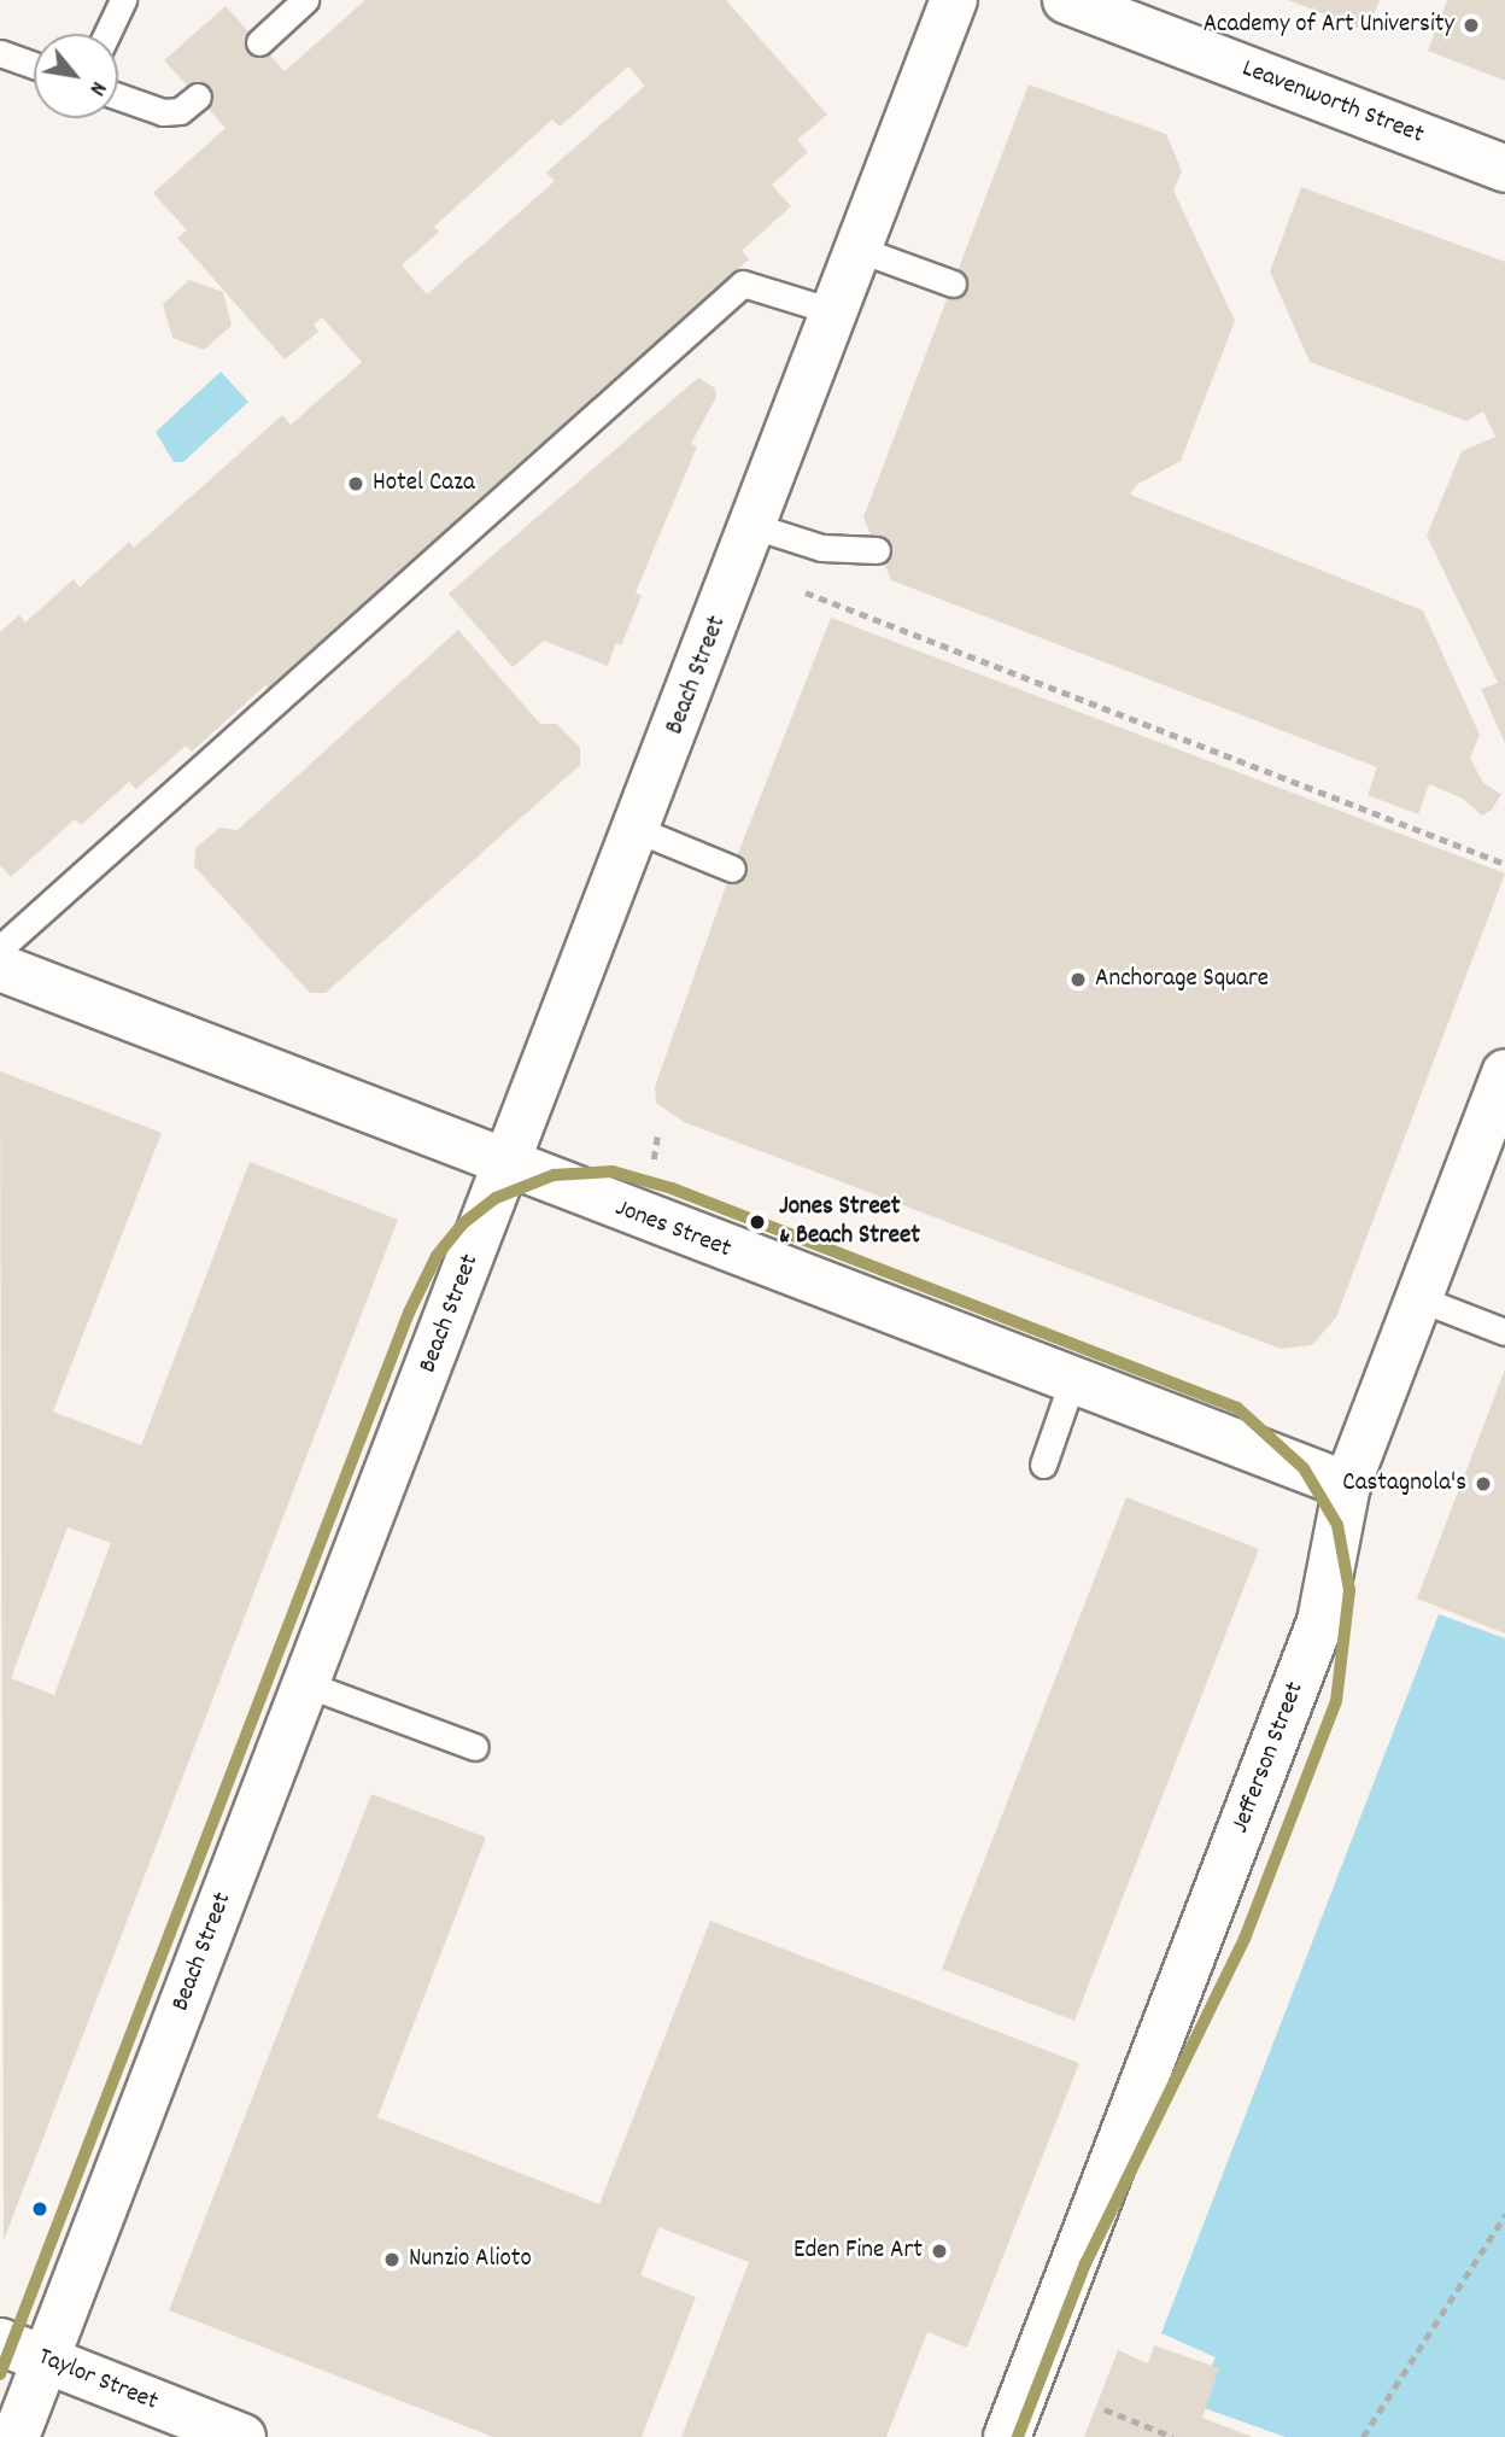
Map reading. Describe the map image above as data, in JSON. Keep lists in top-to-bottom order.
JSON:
{
  "streets": {
    "street": [
      "Leavenworth Street",
      "Beach Street",
      "Jones Street",
      "Jefferson Street",
      "Taylor Street"
    ]
  },
  "crossings": [
    ["Beach Street", "Jones Street"],
    ["Beach Street", "Taylor Street"],
    ["Jones Street", "Jefferson Street"]
  ],
  "places": [
    "Academy of Art University",
    "Hotel Caza",
    "Anchorage Square",
    "Jones Street & Beach Street",
    "Castagnola's",
    "Eden Fine Art",
    "Nunzio Alioto"
  ],
  "north": "bottom right"
}
